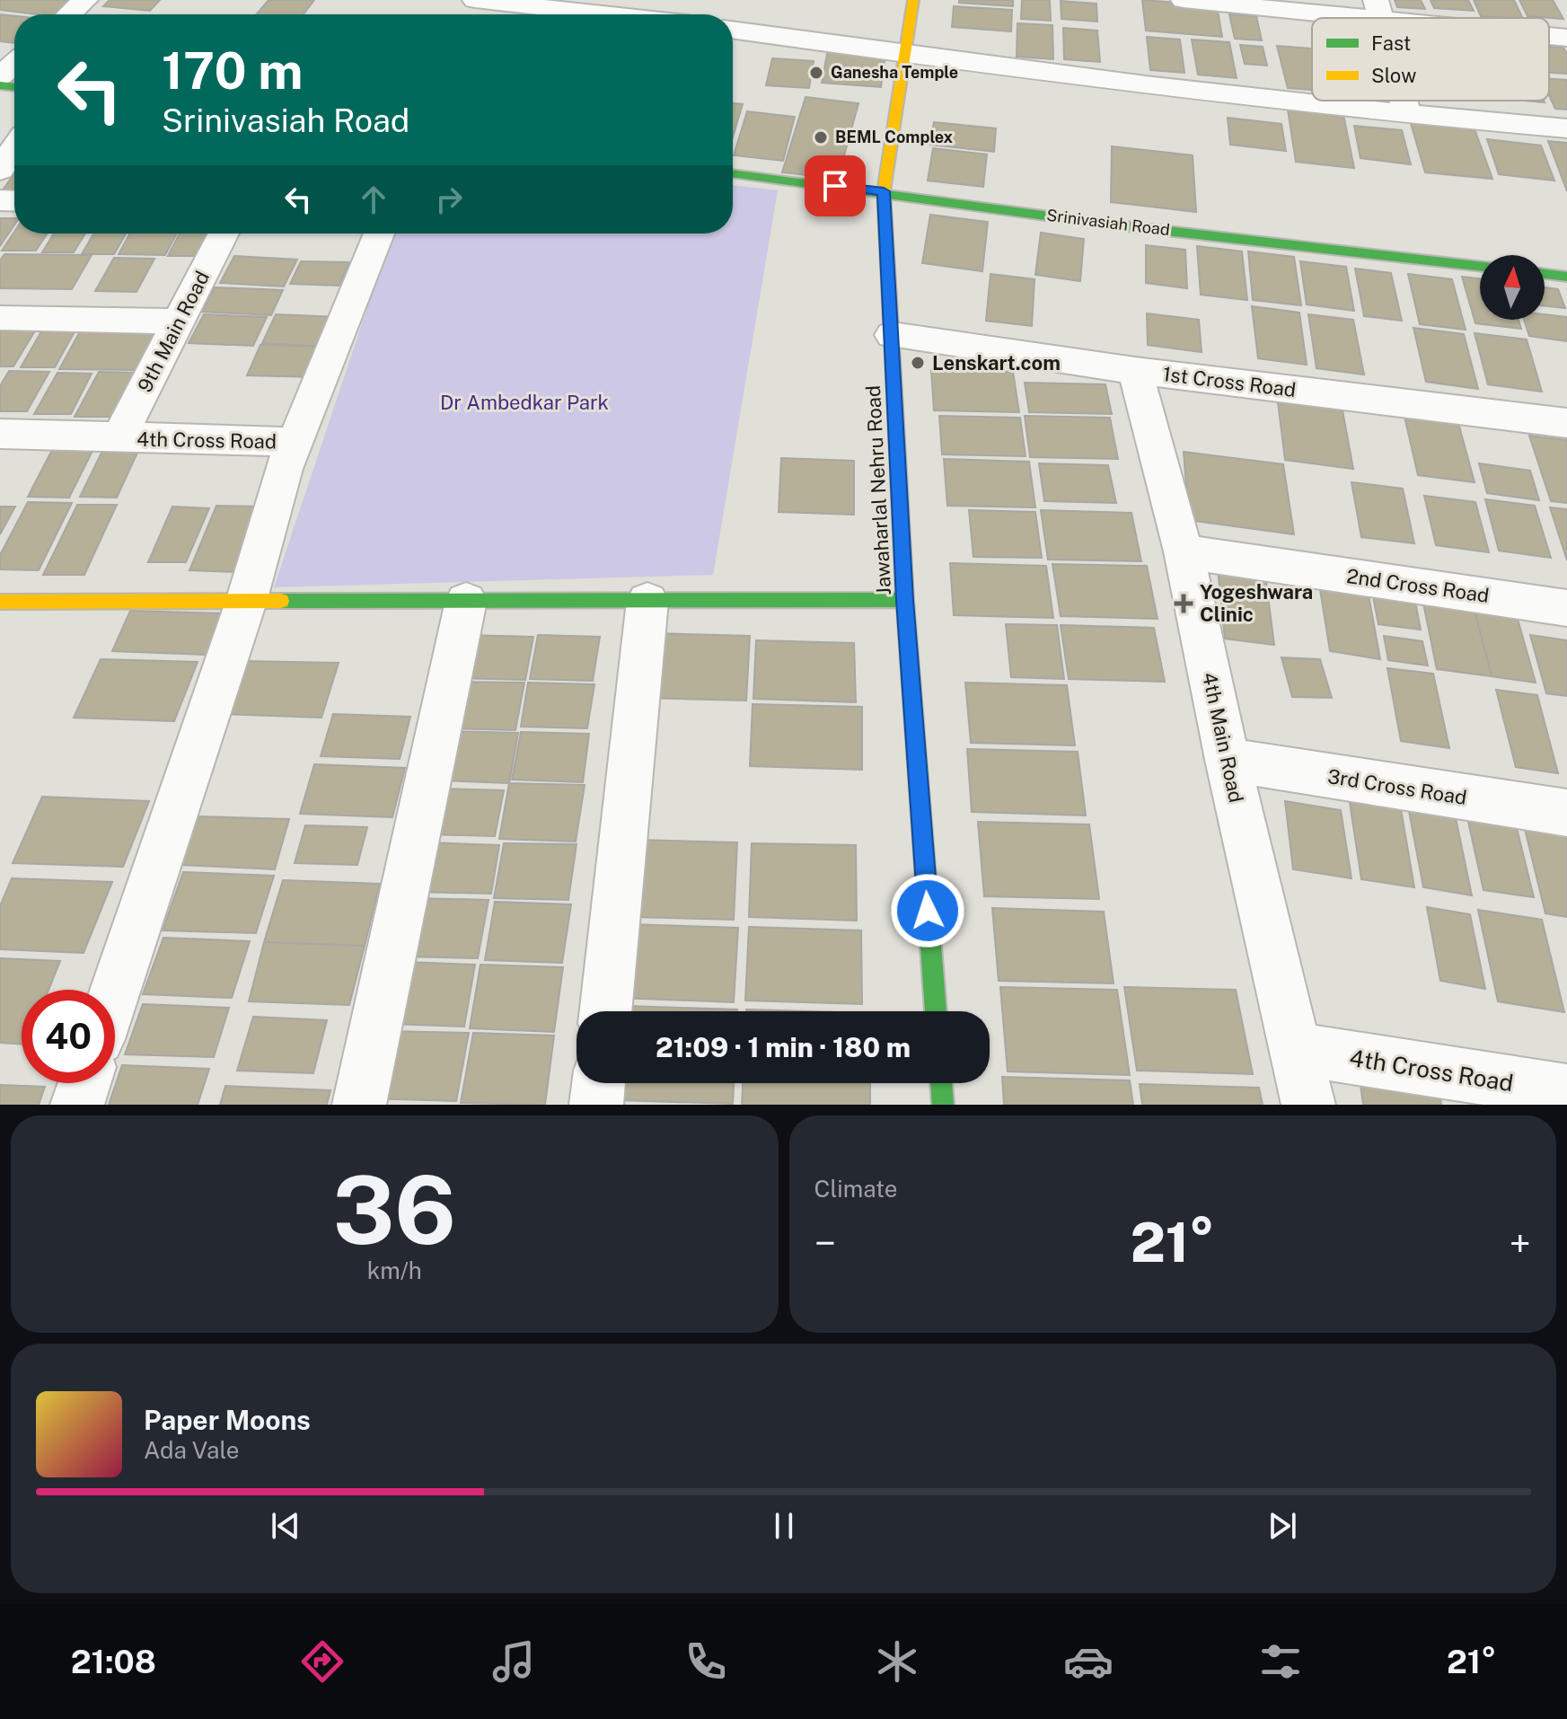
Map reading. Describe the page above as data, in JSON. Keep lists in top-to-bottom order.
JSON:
{
  "streets": {
    "street": [
      "Srinivasiah Road",
      "9th Main Road",
      "1st Cross Road",
      "4th Cross Road",
      "Jawaharlal Nehru Road",
      "2nd Cross Road",
      "4th Main Road",
      "3rd Cross Road"
    ]
  },
  "crossings": [
    ["Srinivasiah Road", "Jawaharlal Nehru Road"],
    ["9th Main Road", "4th Cross Road"],
    ["1st Cross Road", "Jawaharlal Nehru Road"],
    ["1st Cross Road", "4th Main Road"],
    ["4th Cross Road", "4th Main Road"],
    ["2nd Cross Road", "4th Main Road"],
    ["4th Main Road", "3rd Cross Road"]
  ],
  "parks": ["Dr Ambedkar Park"],
  "places": {
    "other": ["Ganesha Temple", "BEML Complex", "Lenskart.com"],
    "health": ["Yogeshwara Clinic"]
  },
  "legend": ["Fast", "Slow"],
  "north": "top",
  "page": {
    "turn": ["170 m", "Srinivasiah Road"],
    "limit": "40",
    "trip": "21:09 · 1 min · 180 m",
    "tile": [
      ["36", "km/h"],
      "Climate"
    ],
    "heat": ["−", "21°", "+"],
    "song": ["Paper Moons", "Ada Vale"],
    "tabs": ["21:08", "21°"]
  }
}
